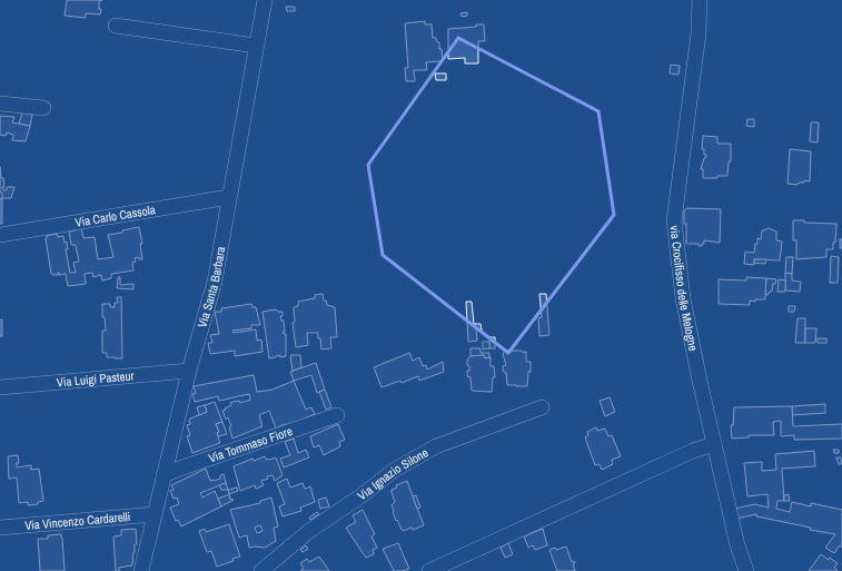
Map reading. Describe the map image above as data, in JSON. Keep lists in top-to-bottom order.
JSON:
{
  "streets": {
    "street": [
      "Via Carlo Cassola",
      "Via Santa Barbara",
      "via Crocifisso delle Melogne",
      "Via Luigi Pasteur",
      "Via Tommaso Fiore",
      "Via Ignazio Silone",
      "Via Vincenzo Cardarelli"
    ]
  },
  "crossings": [
    ["Via Carlo Cassola", "Via Santa Barbara"],
    ["Via Santa Barbara", "Via Luigi Pasteur"],
    ["Via Santa Barbara", "Via Tommaso Fiore"],
    ["Via Santa Barbara", "Via Vincenzo Cardarelli"]
  ]
}
